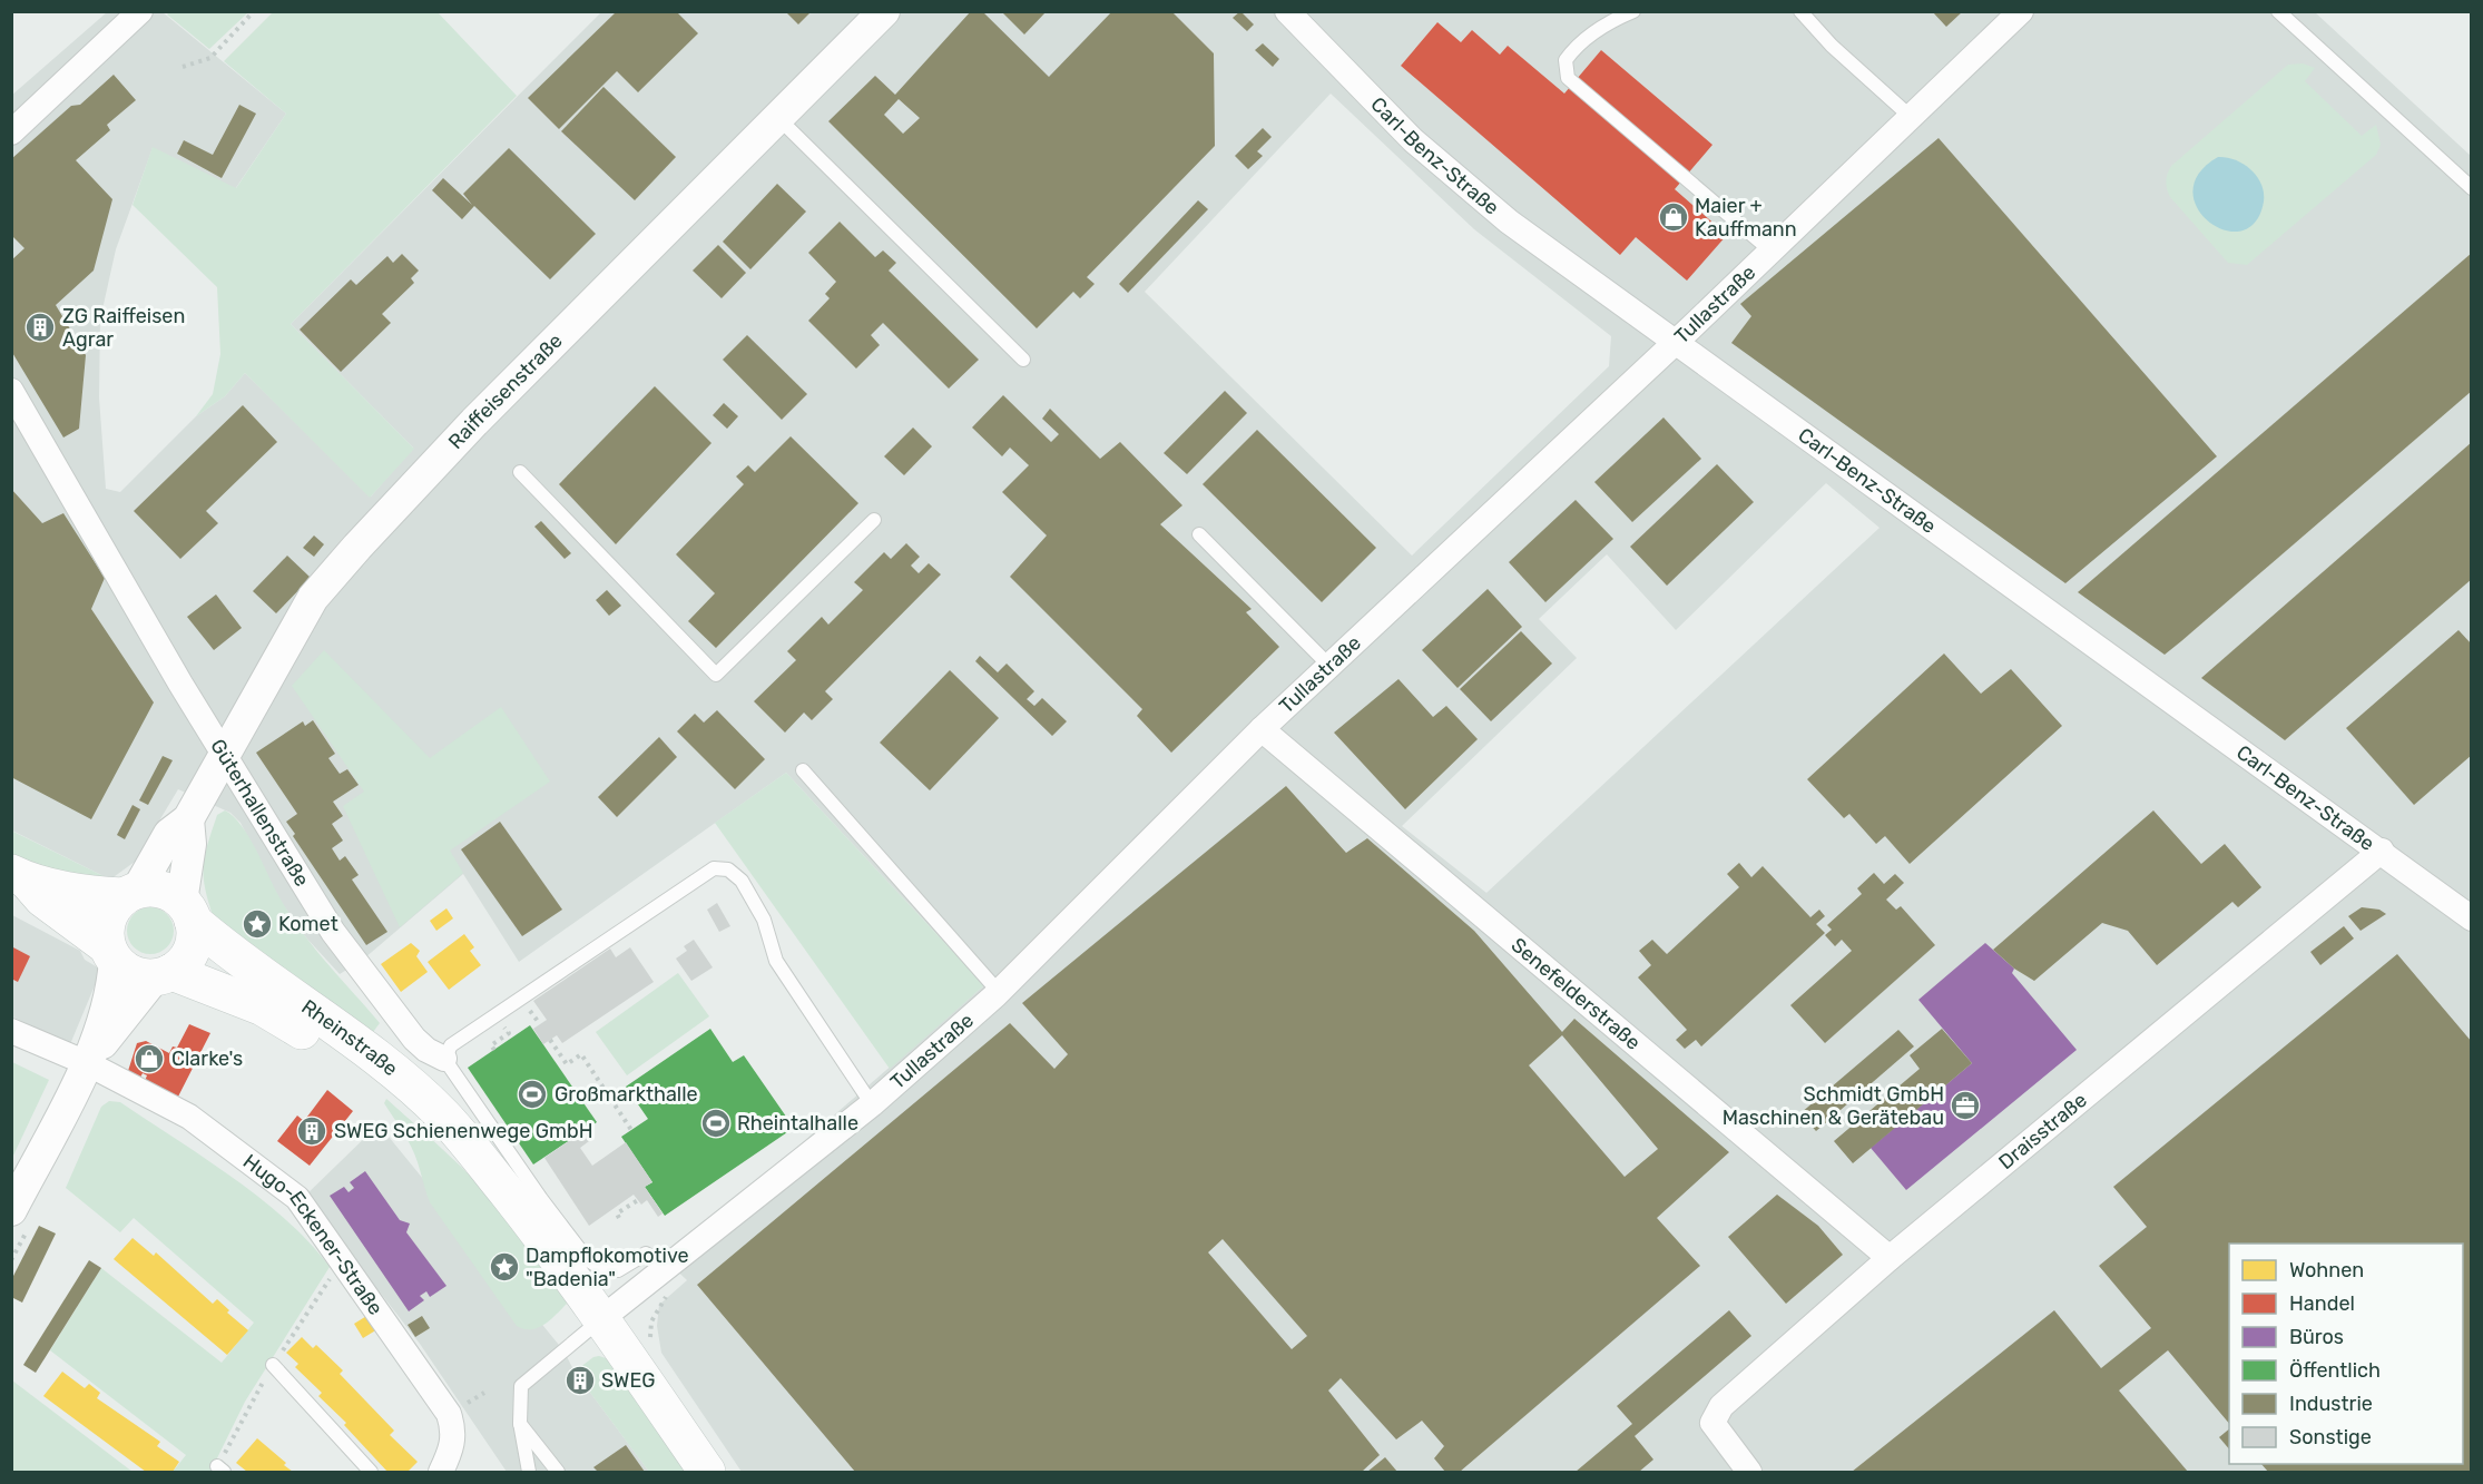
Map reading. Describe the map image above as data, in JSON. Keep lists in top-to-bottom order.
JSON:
{
  "streets": {
    "main road": ["Rheinstraße"],
    "street": [
      "Carl-Benz-Straße",
      "Tullastraße",
      "Raiffeisenstraße",
      "Güterhallenstraße",
      "Senefelderstraße",
      "Draisstraße",
      "Hugo-Eckener-Straße"
    ]
  },
  "crossings": [
    ["Carl-Benz-Straße", "Tullastraße"],
    ["Carl-Benz-Straße", "Draisstraße"],
    ["Tullastraße", "Güterhallenstraße"],
    ["Tullastraße", "Senefelderstraße"],
    ["Tullastraße", "Rheinstraße"],
    ["Raiffeisenstraße", "Güterhallenstraße"],
    ["Raiffeisenstraße", "Rheinstraße"],
    ["Senefelderstraße", "Draisstraße"]
  ],
  "places": {
    "shop": ["Maier + Kauffmann", "Clarke's"],
    "building": ["ZG Raiffeisen Agrar", "SWEG Schienenwege GmbH", "SWEG"],
    "place": ["Komet", "Dampflokomotive \"Badenia\""],
    "sports": ["Großmarkthalle", "Rheintalhalle"],
    "office": ["Schmidt GmbH Maschinen & Gerätebau"]
  },
  "legend": [
    "Wohnen",
    "Handel",
    "Büros",
    "Öffentlich",
    "Industrie",
    "Sonstige"
  ]
}
